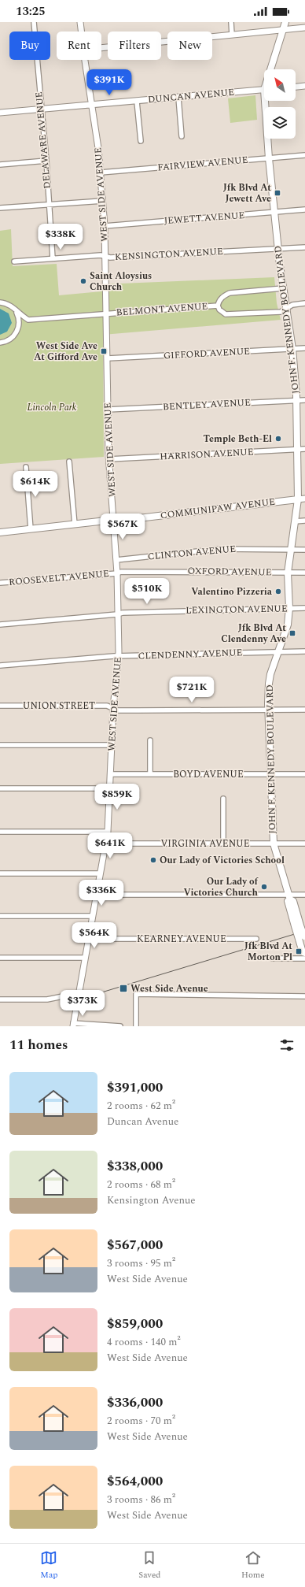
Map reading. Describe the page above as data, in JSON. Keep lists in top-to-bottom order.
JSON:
{
  "streets": {
    "main road": [
      "DUNCAN AVENUE",
      "WEST SIDE AVENUE",
      "JOHN F. KENNEDY BOULEVARD",
      "COMMUNIPAW AVENUE"
    ],
    "street": [
      "DELAWARE AVENUE",
      "FAIRVIEW AVENUE",
      "JEWETT AVENUE",
      "KENSINGTON AVENUE",
      "BELMONT AVENUE",
      "GIFFORD AVENUE",
      "BENTLEY AVENUE",
      "HARRISON AVENUE",
      "CLINTON AVENUE",
      "OXFORD AVENUE",
      "ROOSEVELT AVENUE",
      "LEXINGTON AVENUE",
      "CLENDENNY AVENUE",
      "UNION STREET",
      "BOYD AVENUE",
      "VIRGINIA AVENUE",
      "KEARNEY AVENUE"
    ]
  },
  "crossings": [
    ["DUNCAN AVENUE", "DELAWARE AVENUE"],
    ["DUNCAN AVENUE", "WEST SIDE AVENUE"],
    ["DELAWARE AVENUE", "KENSINGTON AVENUE"],
    ["FAIRVIEW AVENUE", "WEST SIDE AVENUE"],
    ["FAIRVIEW AVENUE", "JOHN F. KENNEDY BOULEVARD"],
    ["WEST SIDE AVENUE", "JEWETT AVENUE"],
    ["WEST SIDE AVENUE", "KENSINGTON AVENUE"],
    ["WEST SIDE AVENUE", "BELMONT AVENUE"],
    ["WEST SIDE AVENUE", "GIFFORD AVENUE"],
    ["WEST SIDE AVENUE", "BENTLEY AVENUE"],
    ["WEST SIDE AVENUE", "HARRISON AVENUE"],
    ["WEST SIDE AVENUE", "COMMUNIPAW AVENUE"],
    ["WEST SIDE AVENUE", "CLINTON AVENUE"],
    ["WEST SIDE AVENUE", "OXFORD AVENUE"],
    ["WEST SIDE AVENUE", "ROOSEVELT AVENUE"],
    ["WEST SIDE AVENUE", "LEXINGTON AVENUE"],
    ["WEST SIDE AVENUE", "CLENDENNY AVENUE"],
    ["WEST SIDE AVENUE", "UNION STREET"],
    ["WEST SIDE AVENUE", "BOYD AVENUE"],
    ["WEST SIDE AVENUE", "VIRGINIA AVENUE"],
    ["WEST SIDE AVENUE", "KEARNEY AVENUE"],
    ["JEWETT AVENUE", "JOHN F. KENNEDY BOULEVARD"],
    ["KENSINGTON AVENUE", "JOHN F. KENNEDY BOULEVARD"],
    ["BELMONT AVENUE", "JOHN F. KENNEDY BOULEVARD"],
    ["JOHN F. KENNEDY BOULEVARD", "GIFFORD AVENUE"],
    ["JOHN F. KENNEDY BOULEVARD", "BENTLEY AVENUE"],
    ["JOHN F. KENNEDY BOULEVARD", "HARRISON AVENUE"],
    ["JOHN F. KENNEDY BOULEVARD", "COMMUNIPAW AVENUE"],
    ["JOHN F. KENNEDY BOULEVARD", "CLINTON AVENUE"],
    ["JOHN F. KENNEDY BOULEVARD", "OXFORD AVENUE"],
    ["JOHN F. KENNEDY BOULEVARD", "LEXINGTON AVENUE"],
    ["JOHN F. KENNEDY BOULEVARD", "CLENDENNY AVENUE"],
    ["JOHN F. KENNEDY BOULEVARD", "UNION STREET"],
    ["JOHN F. KENNEDY BOULEVARD", "BOYD AVENUE"],
    ["JOHN F. KENNEDY BOULEVARD", "VIRGINIA AVENUE"],
    ["OXFORD AVENUE", "ROOSEVELT AVENUE"]
  ],
  "parks": ["Lincoln Park"],
  "places": {
    "transit": [
      "Jfk Blvd At Jewett Ave",
      "West Side Ave At Gifford Ave",
      "Jfk Blvd At Clendenny Ave",
      "Jfk Blvd At Morton Pl",
      "West Side Avenue"
    ],
    "other": [
      "Saint Aloysius Church",
      "Temple Beth-El",
      "Valentino Pizzeria",
      "Our Lady of Victories School",
      "Our Lady of Victories Church"
    ]
  },
  "north": "top left",
  "page": {
    "status": "13:25",
    "chip": [
      "Buy",
      "Rent",
      "Filters",
      "New"
    ],
    "price": [
      "$391K",
      "$338K",
      "$614K",
      "$567K",
      "$510K",
      "$721K",
      "$859K",
      "$641K",
      "$336K",
      "$564K",
      "$373K"
    ],
    "heading": "11 homes",
    "list": [
      {
        "name": "$391,000",
        "note": "2 rooms · 62 m² · Duncan Avenue"
      },
      {
        "name": "$338,000",
        "note": "2 rooms · 68 m² · Kensington Avenue"
      },
      {
        "name": "$567,000",
        "note": "3 rooms · 95 m² · West Side Avenue"
      },
      {
        "name": "$859,000",
        "note": "4 rooms · 140 m² · West Side Avenue"
      },
      {
        "name": "$336,000",
        "note": "2 rooms · 70 m² · West Side Avenue"
      },
      {
        "name": "$564,000",
        "note": "3 rooms · 86 m² · West Side Avenue"
      }
    ],
    "tabs": ["Map", "Saved", "Home"]
  }
}
